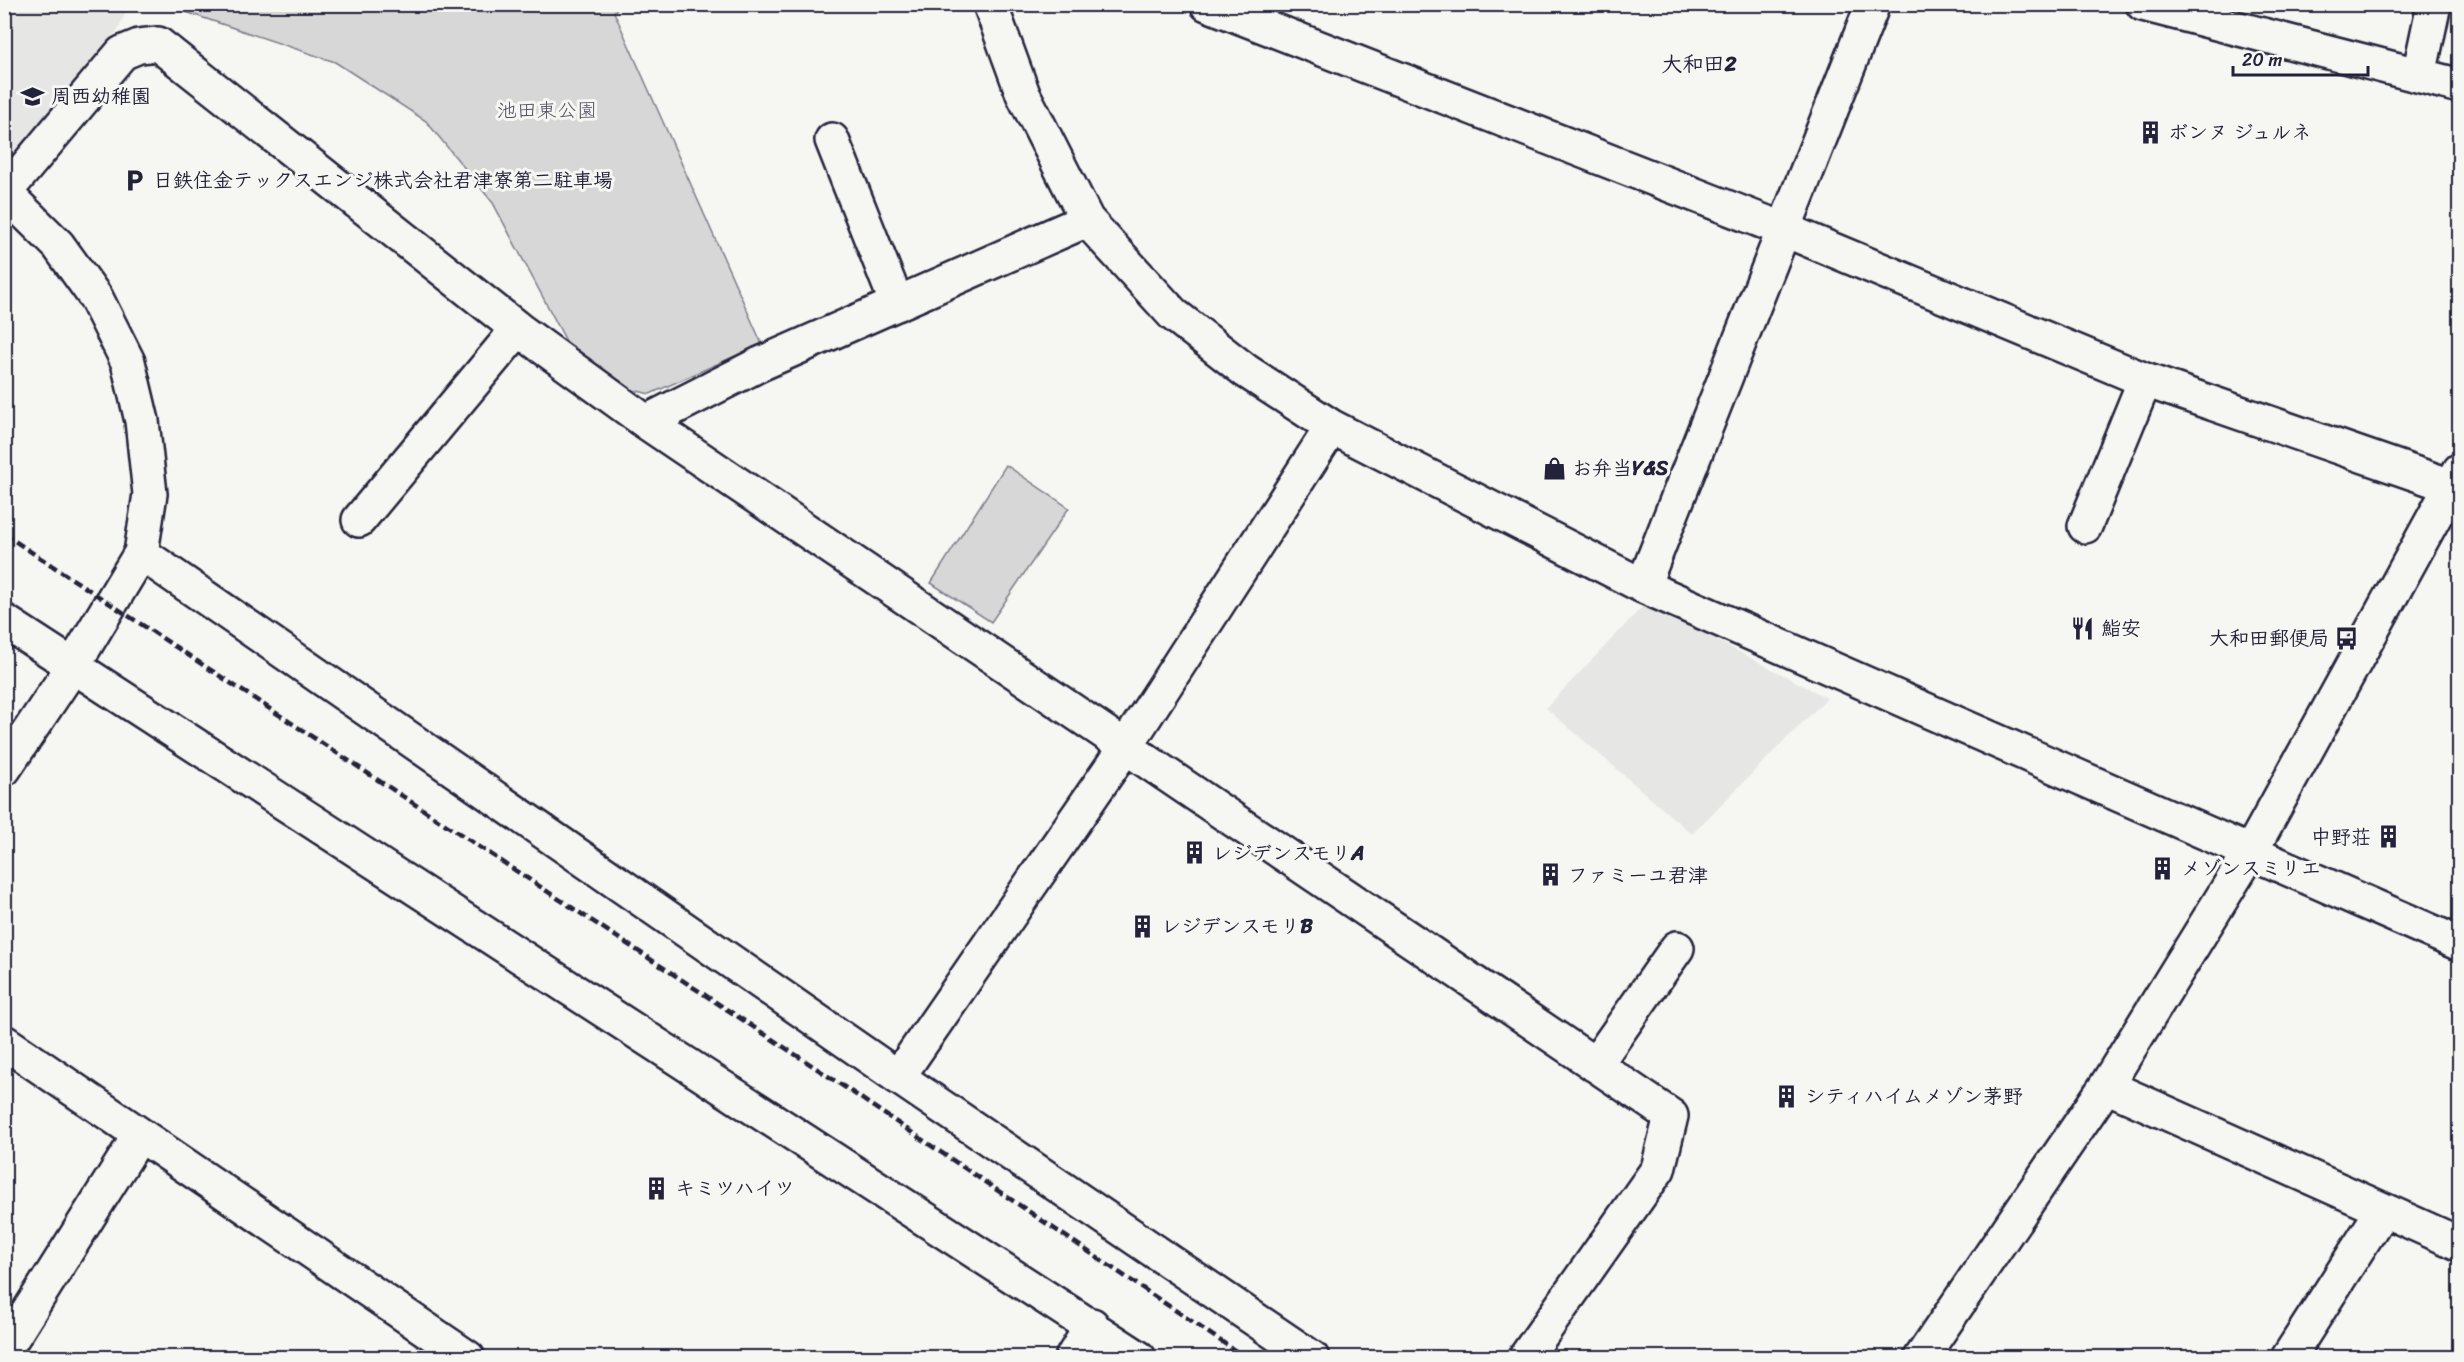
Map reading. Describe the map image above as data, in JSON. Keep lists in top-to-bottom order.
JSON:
{
  "districts": ["大和田2"],
  "parks": ["池田東公園"],
  "places": {
    "school or university": ["周西幼稚園"],
    "building": [
      "ボンヌ ジュルネ",
      "中野荘",
      "レジデンスモリA",
      "メゾンスミリエ",
      "ファミーユ君津",
      "レジデンスモリB",
      "シティハイムメゾン茅野",
      "キミツハイツ"
    ],
    "parking": ["日鉄住金テックスエンジ株式会社君津寮第二駐車場"],
    "shop": ["お弁当Y&S"],
    "restaurant": ["鮨安"],
    "bus stop": ["大和田郵便局"]
  },
  "scale_bar": "20 m"
}
